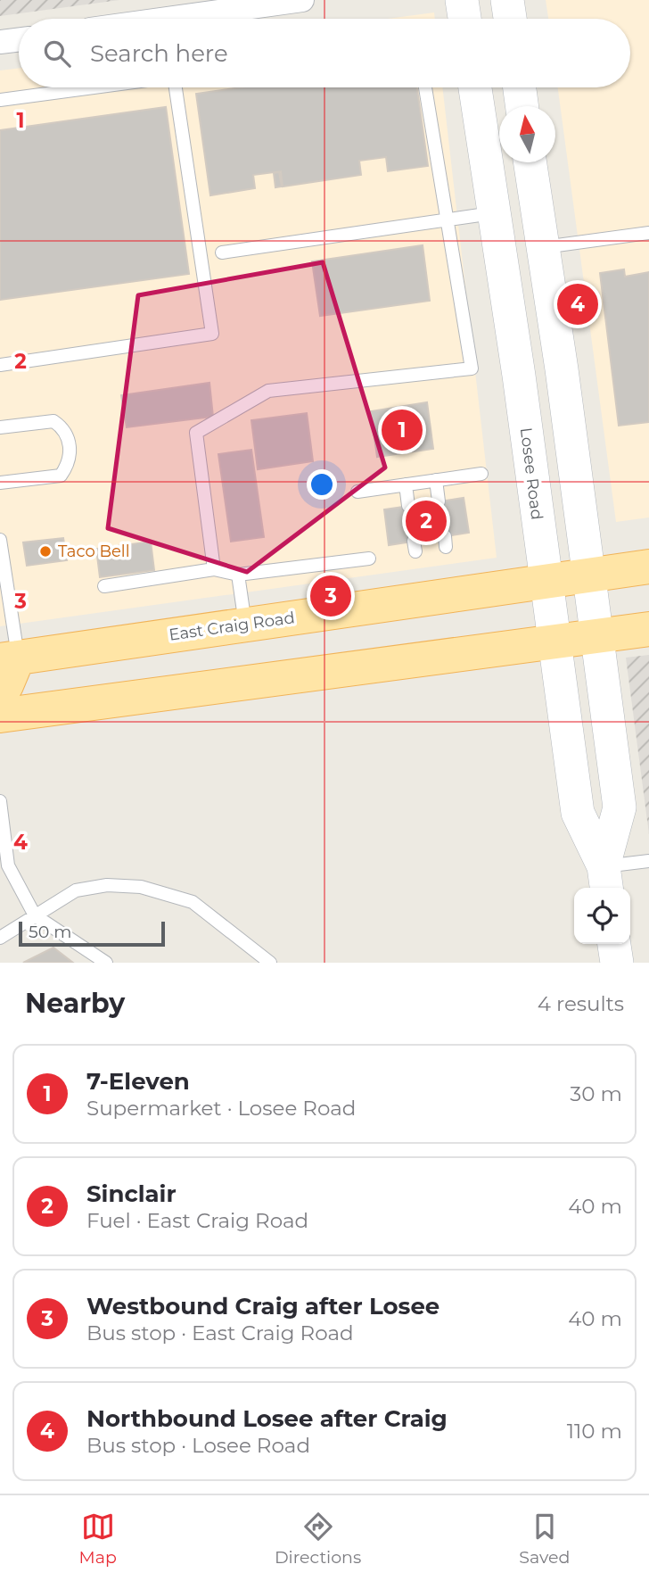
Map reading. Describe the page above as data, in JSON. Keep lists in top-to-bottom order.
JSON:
{
  "streets": {
    "main road": ["Losee Road", "East Craig Road"]
  },
  "crossings": [
    ["Losee Road", "East Craig Road"]
  ],
  "places": ["Taco Bell"],
  "scale_bar": "50 m",
  "north": "top",
  "page": {
    "search": "Search here",
    "pins": [
      "4",
      "1",
      "2",
      "3"
    ],
    "scale": "50 m",
    "heading": ["Nearby", "4 results"],
    "list": [
      {
        "mark": "1",
        "name": "7-Eleven",
        "note": "Supermarket · Losee Road",
        "value": "30 m"
      },
      {
        "mark": "2",
        "name": "Sinclair",
        "note": "Fuel · East Craig Road",
        "value": "40 m"
      },
      {
        "mark": "3",
        "name": "Westbound Craig after Losee",
        "note": "Bus stop · East Craig Road",
        "value": "40 m"
      },
      {
        "mark": "4",
        "name": "Northbound Losee after Craig",
        "note": "Bus stop · Losee Road",
        "value": "110 m"
      }
    ],
    "nav": ["Map", "Directions", "Saved"]
  },
  "grid": {
    "rows": [
      "1",
      "2",
      "3",
      "4"
    ]
  }
}
